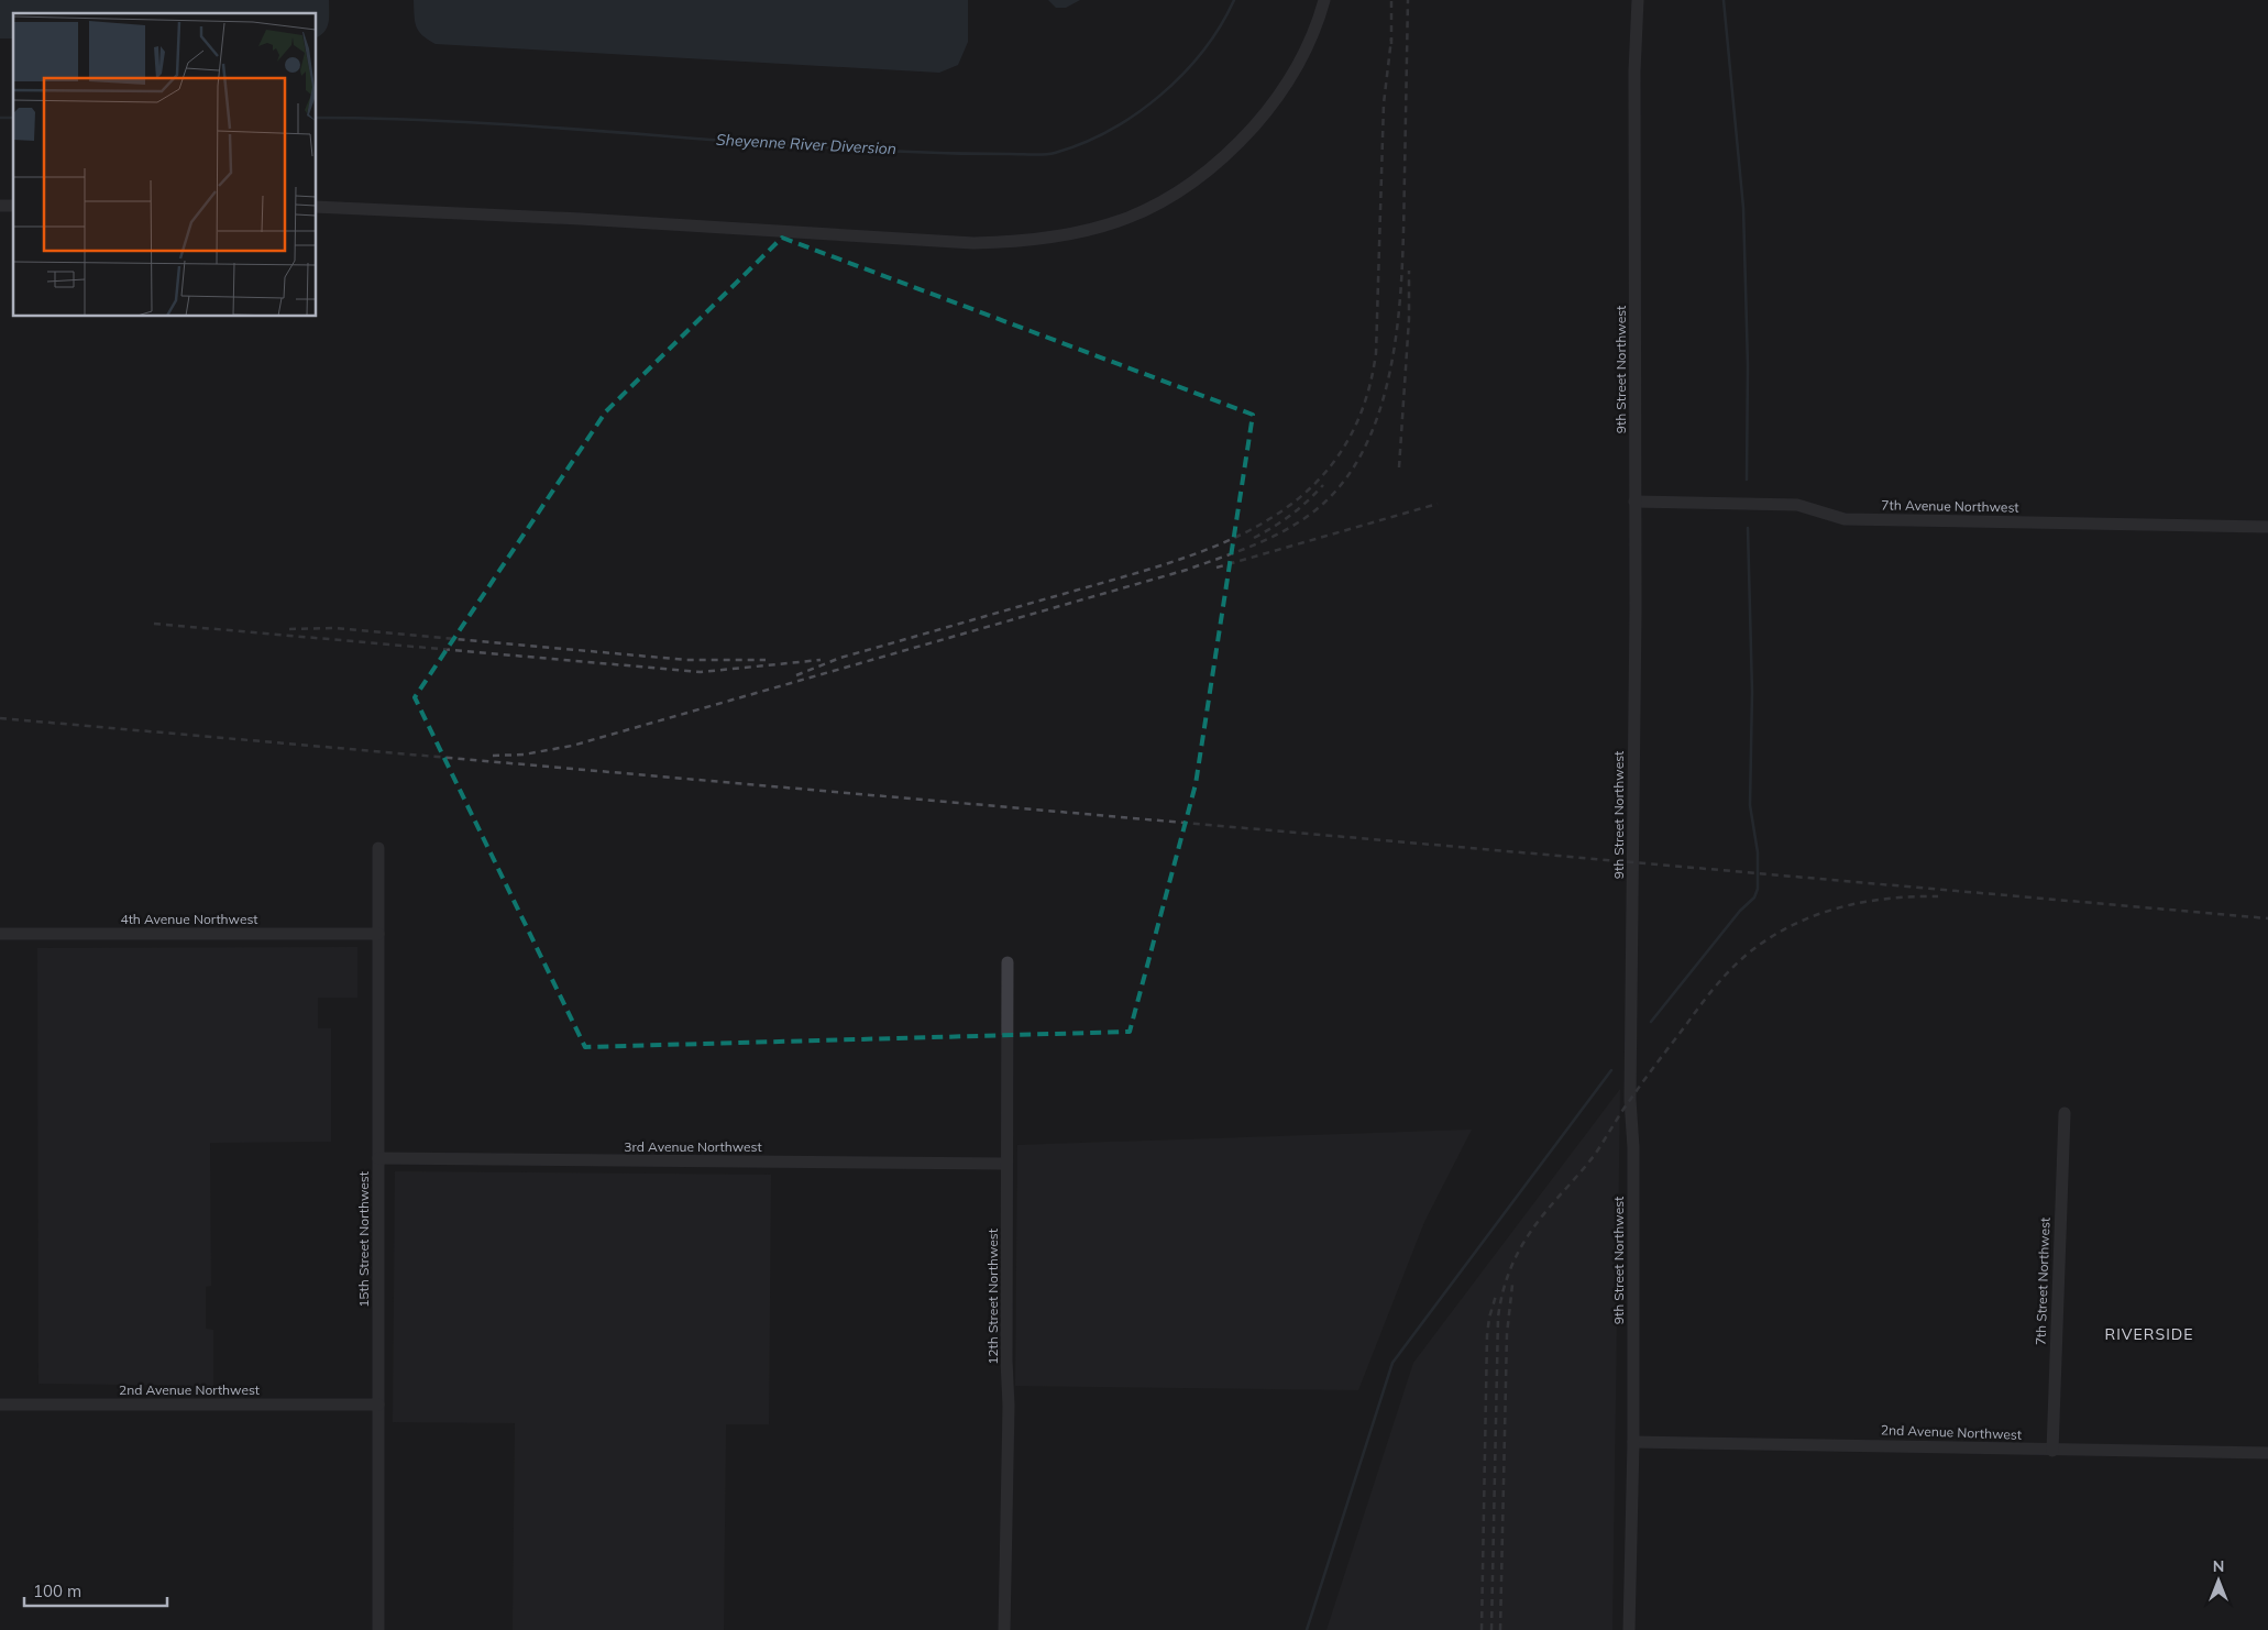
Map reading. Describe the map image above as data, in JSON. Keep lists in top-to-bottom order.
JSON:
{
  "streets": {
    "street": [
      "9th Street Northwest",
      "7th Avenue Northwest",
      "4th Avenue Northwest",
      "3rd Avenue Northwest",
      "15th Street Northwest",
      "7th Street Northwest",
      "12th Street Northwest",
      "2nd Avenue Northwest"
    ]
  },
  "crossings": [
    ["9th Street Northwest", "7th Avenue Northwest"],
    ["9th Street Northwest", "2nd Avenue Northwest"],
    ["4th Avenue Northwest", "15th Street Northwest"],
    ["3rd Avenue Northwest", "15th Street Northwest"],
    ["3rd Avenue Northwest", "12th Street Northwest"],
    ["15th Street Northwest", "2nd Avenue Northwest"],
    ["7th Street Northwest", "2nd Avenue Northwest"]
  ],
  "districts": ["RIVERSIDE"],
  "water": ["Sheyenne River Diversion"],
  "scale_bar": "100 m",
  "north": "top"
}
